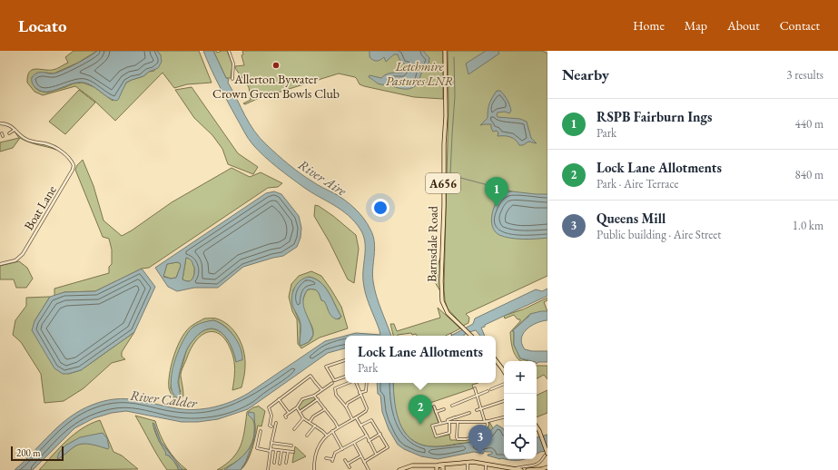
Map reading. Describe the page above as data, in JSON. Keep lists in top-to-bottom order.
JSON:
{
  "streets": {
    "main road": ["A656", "Barnsdale Road"],
    "street": ["Boat Lane"]
  },
  "water": ["River Aire", "River Calder"],
  "parks": ["Letchmire Pastures LNR"],
  "places": ["Allerton Bywater Crown Green Bowls Club"],
  "scale_bar": "200 m",
  "page": {
    "header": "Locato",
    "nav": [
      "Home",
      "Map",
      "About",
      "Contact"
    ],
    "heading": ["Nearby", "3 results"],
    "list": [
      {
        "mark": "1",
        "name": "RSPB Fairburn Ings",
        "note": "Park",
        "value": "440 m"
      },
      {
        "mark": "2",
        "name": "Lock Lane Allotments",
        "note": "Park · Aire Terrace",
        "value": "840 m"
      },
      {
        "mark": "3",
        "name": "Queens Mill",
        "note": "Public building · Aire Street",
        "value": "1.0 km"
      }
    ],
    "pins": ["1", "2", "3"],
    "popup": ["Lock Lane Allotments", "Park"],
    "map_buttons": ["+", "−"],
    "scale": "200 m"
  }
}
